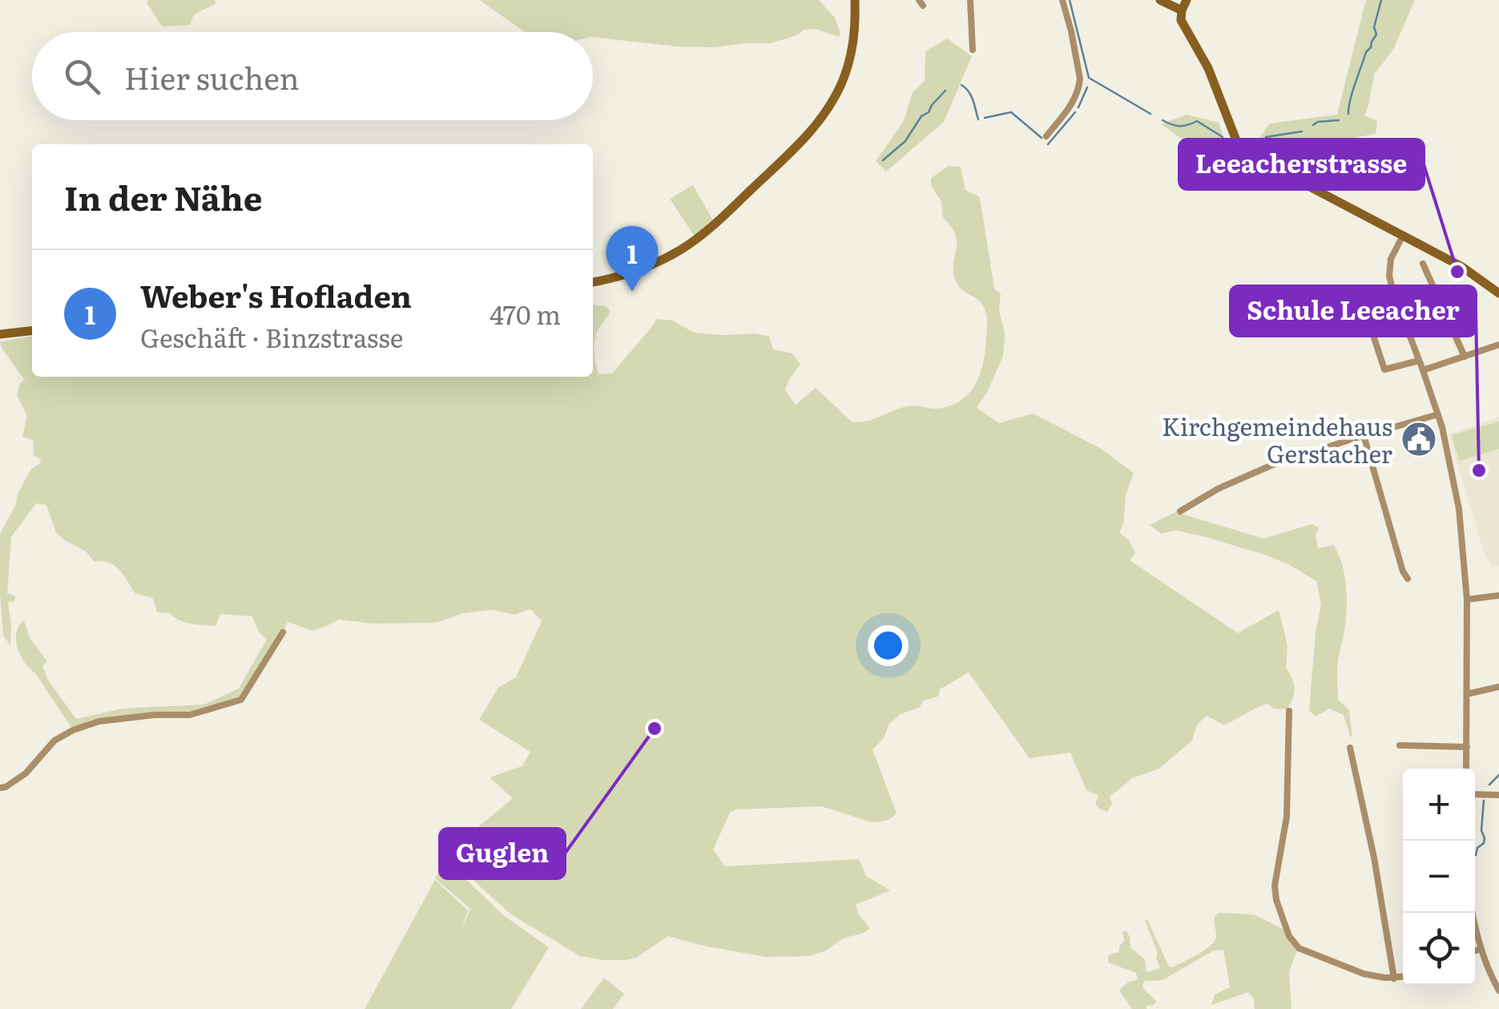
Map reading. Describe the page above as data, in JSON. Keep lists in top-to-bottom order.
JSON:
{
  "places": {
    "other": ["Leeacherstrasse", "Schule Leeacher", "Guglen"],
    "public building": ["Kirchgemeindehaus Gerstacher"]
  },
  "page": {
    "search": "Hier suchen",
    "heading": "In der Nähe",
    "pins": "1",
    "list": [
      {
        "mark": "1",
        "name": "Weber's Hofladen",
        "note": "Geschäft · Binzstrasse",
        "value": "470 m"
      }
    ],
    "map_buttons": ["+", "−"]
  }
}
